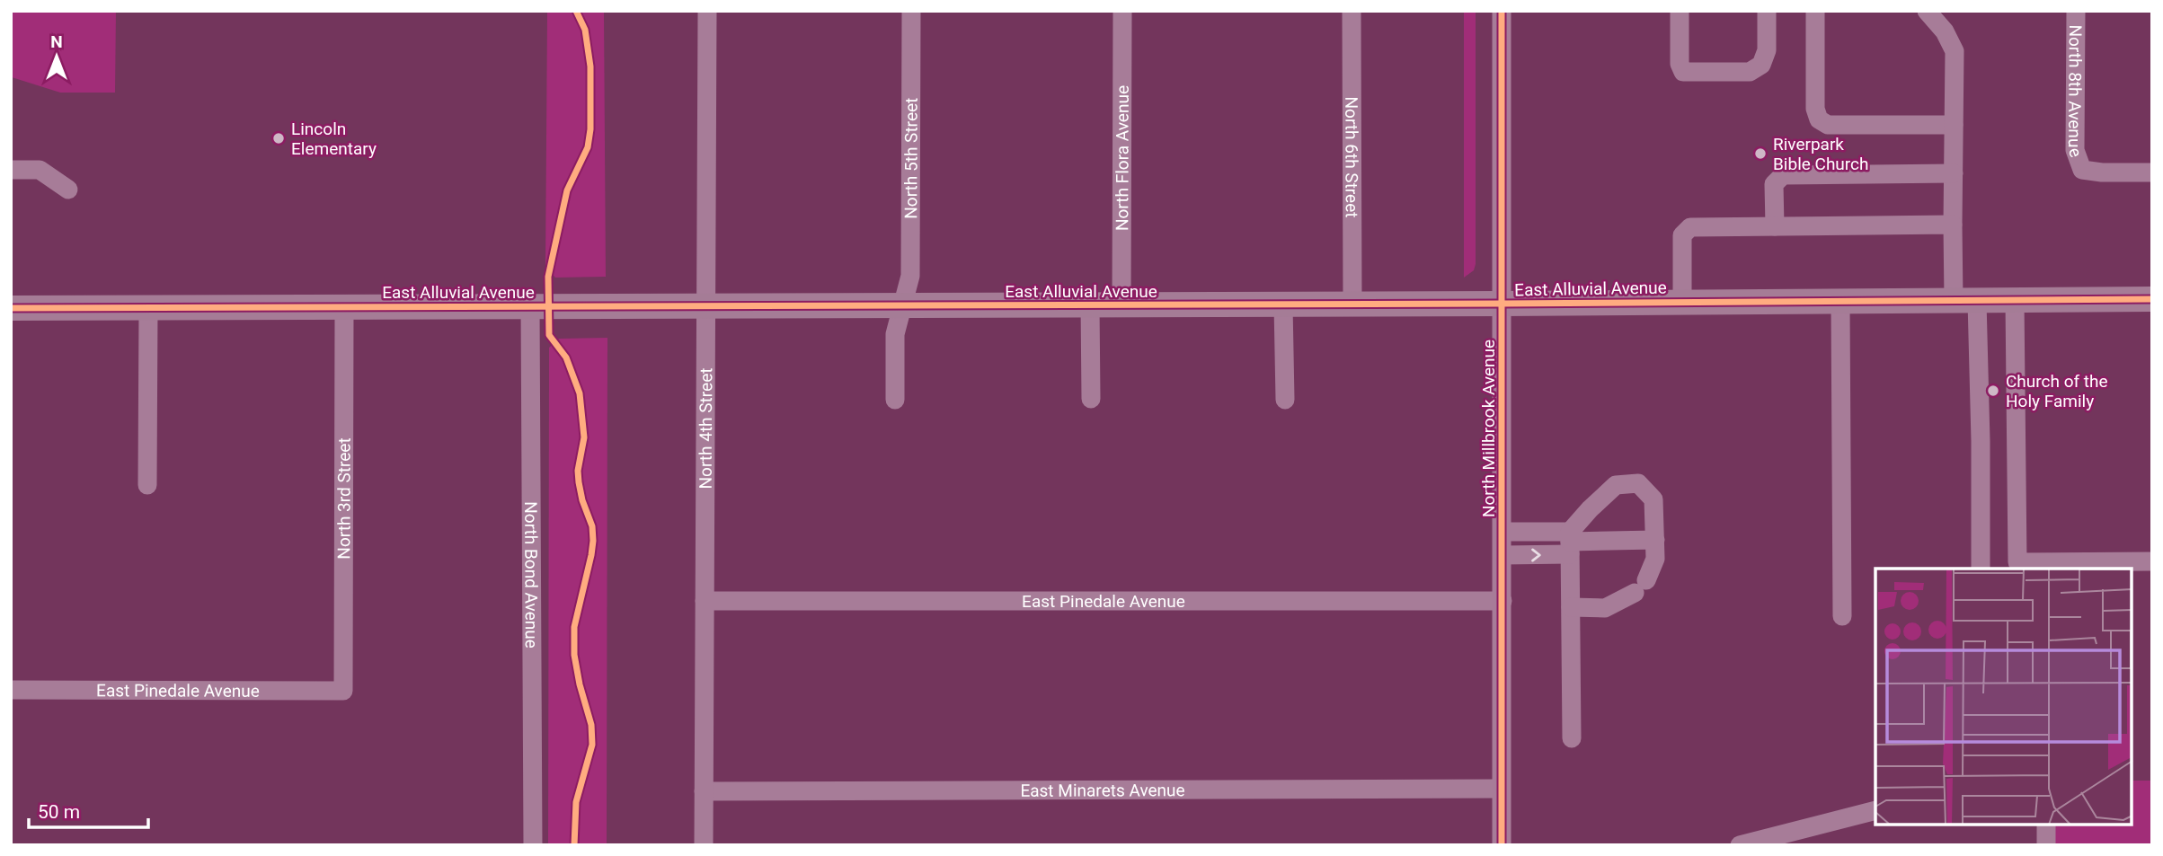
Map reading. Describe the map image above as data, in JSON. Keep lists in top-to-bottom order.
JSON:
{
  "streets": {
    "main road": ["East Alluvial Avenue"],
    "street": [
      "North 8th Avenue",
      "North 6th Street",
      "North Flora Avenue",
      "North 5th Street",
      "North 4th Street",
      "North Millbrook Avenue",
      "North 3rd Street",
      "North Bond Avenue",
      "East Pinedale Avenue",
      "East Minarets Avenue"
    ]
  },
  "crossings": [
    ["North 6th Street", "East Alluvial Avenue"],
    ["North Flora Avenue", "East Alluvial Avenue"],
    ["North 5th Street", "East Alluvial Avenue"],
    ["East Alluvial Avenue", "North 4th Street"],
    ["East Alluvial Avenue", "North Millbrook Avenue"],
    ["East Alluvial Avenue", "North 3rd Street"],
    ["East Alluvial Avenue", "North Bond Avenue"],
    ["North 4th Street", "East Pinedale Avenue"],
    ["North 4th Street", "East Minarets Avenue"],
    ["North Millbrook Avenue", "East Pinedale Avenue"],
    ["North Millbrook Avenue", "East Minarets Avenue"],
    ["North 3rd Street", "East Pinedale Avenue"]
  ],
  "places": ["Lincoln Elementary", "Riverpark Bible Church", "Church of the Holy Family"],
  "scale_bar": "50 m",
  "north": "top"
}
